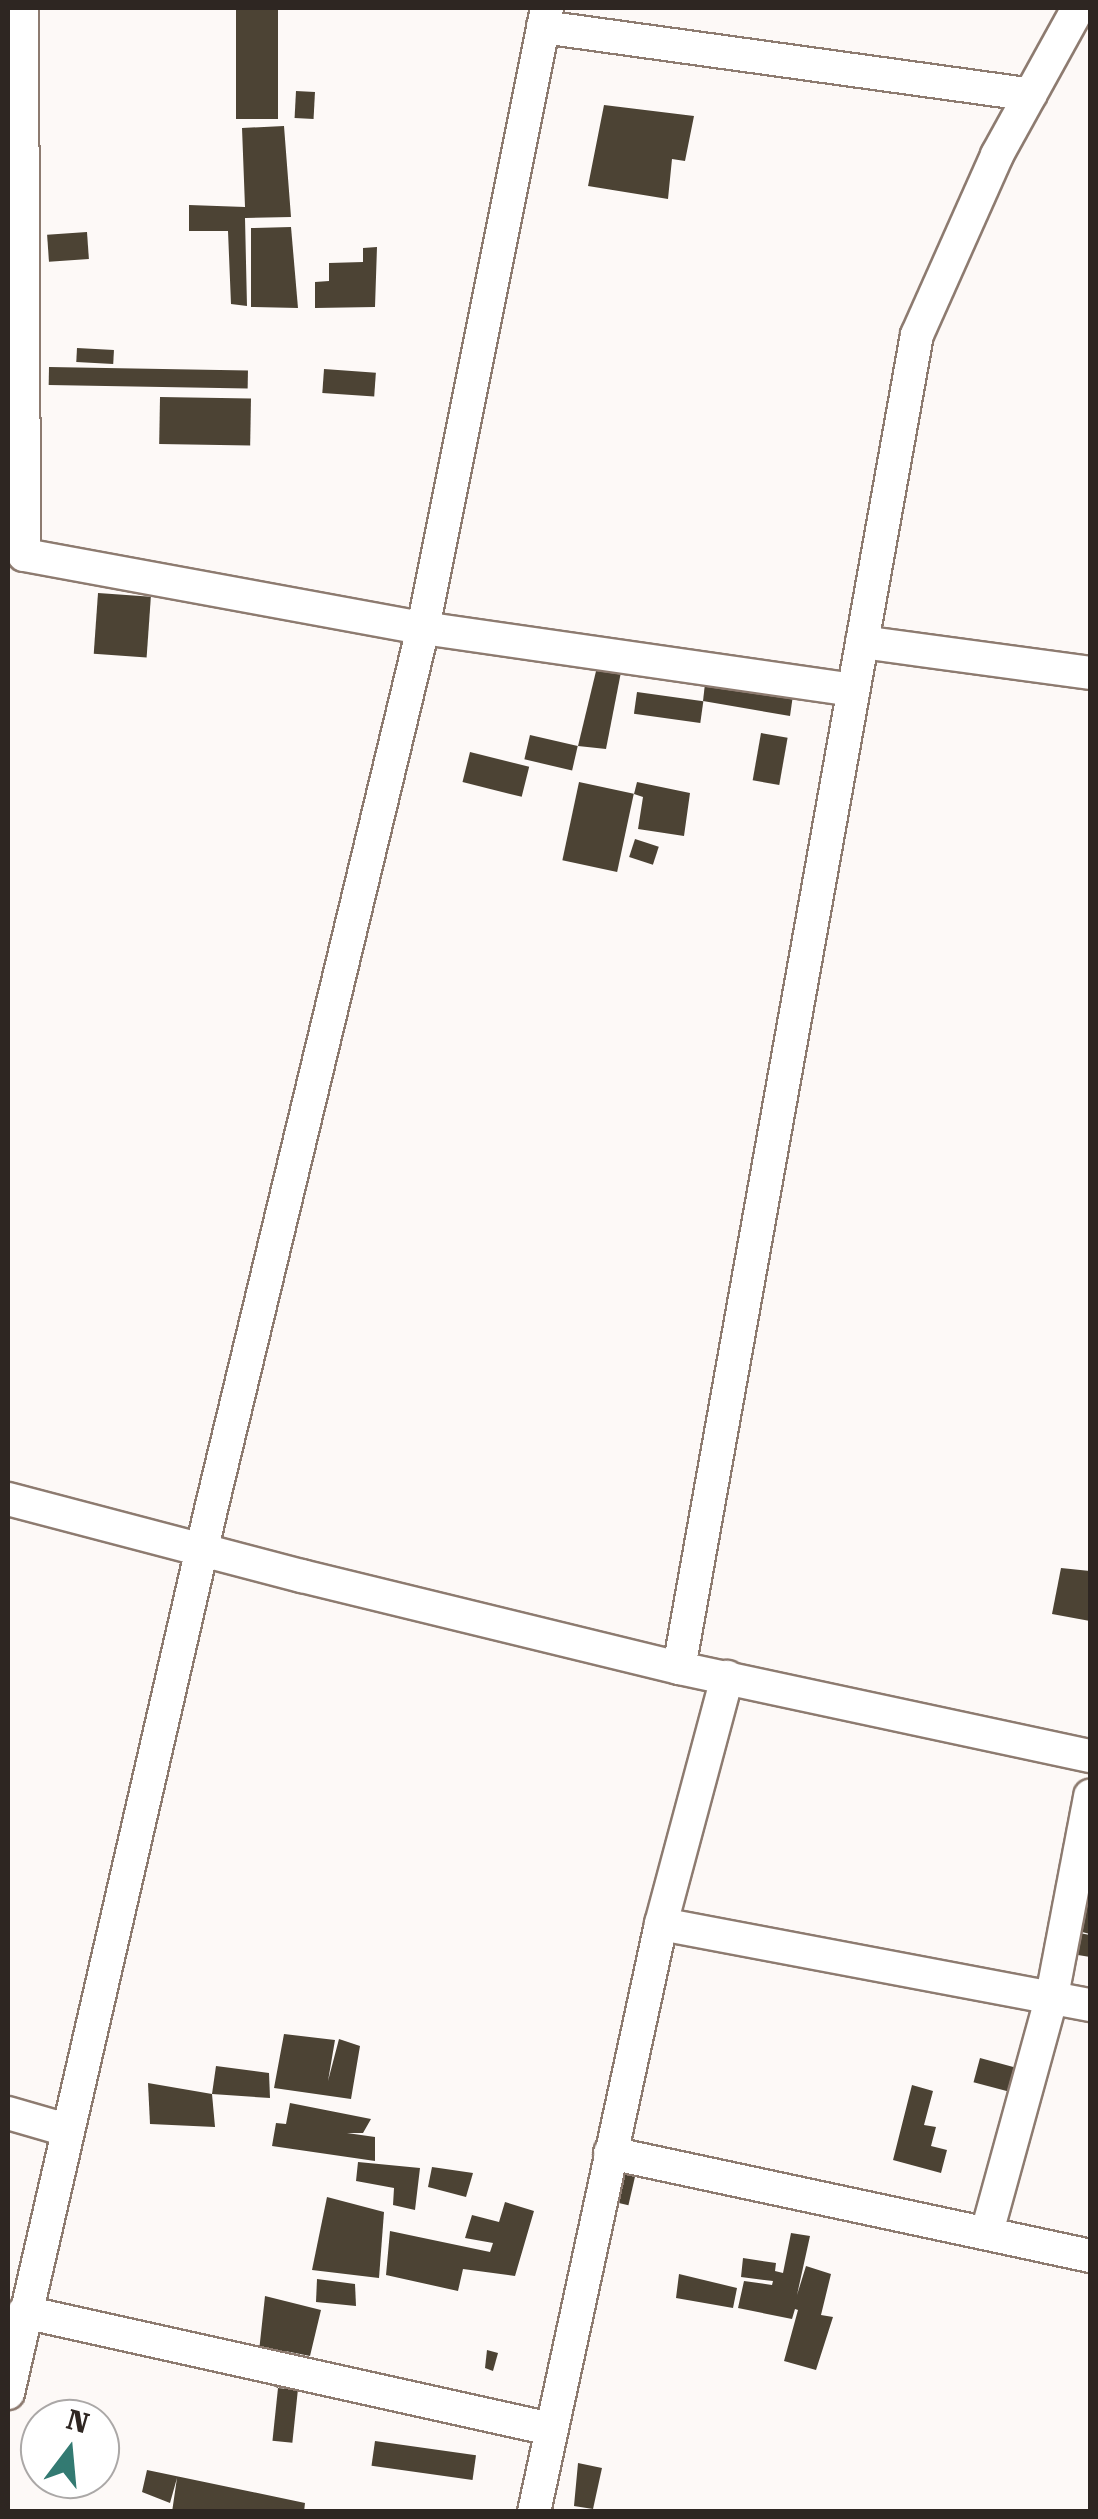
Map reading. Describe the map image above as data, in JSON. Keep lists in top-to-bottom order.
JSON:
{
  "north": "top"
}
